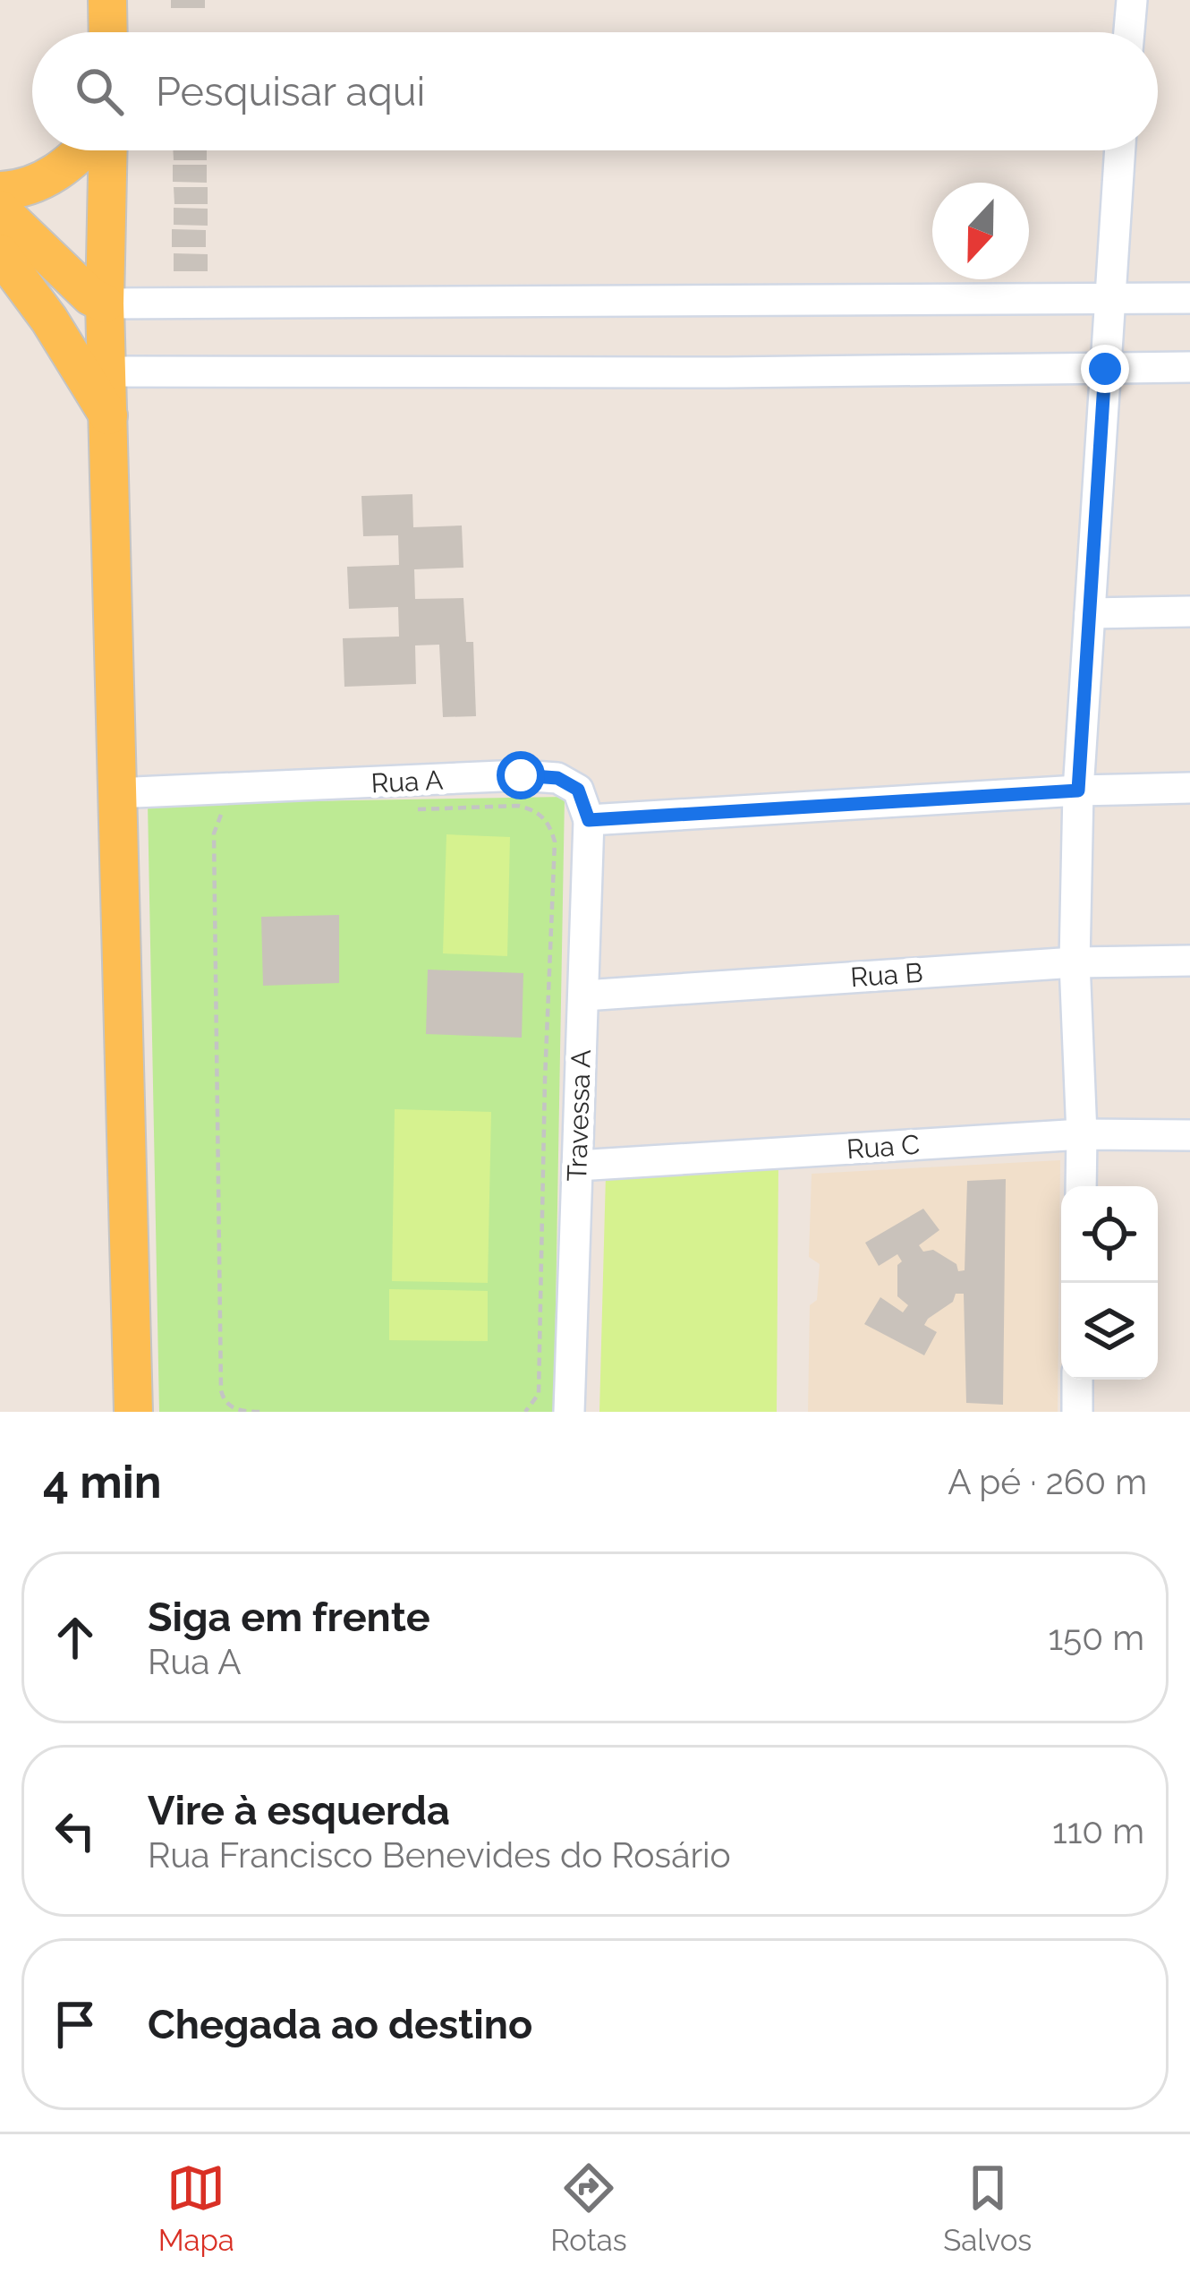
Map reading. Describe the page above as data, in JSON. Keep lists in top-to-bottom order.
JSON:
{
  "streets": {
    "street": [
      "Rua A",
      "Rua B",
      "Travessa A",
      "Rua C"
    ]
  },
  "crossings": [
    ["Rua A", "Travessa A"],
    ["Rua B", "Travessa A"],
    ["Travessa A", "Rua C"]
  ],
  "north": "bottom",
  "page": {
    "search": "Pesquisar aqui",
    "heading": ["4 min", "A pé · 260 m"],
    "list": [
      ["Siga em frente", "Rua A", "150 m"],
      ["Vire à esquerda", "Rua Francisco Benevides do Rosário", "110 m"],
      "Chegada ao destino"
    ],
    "nav": ["Mapa", "Rotas", "Salvos"]
  }
}
